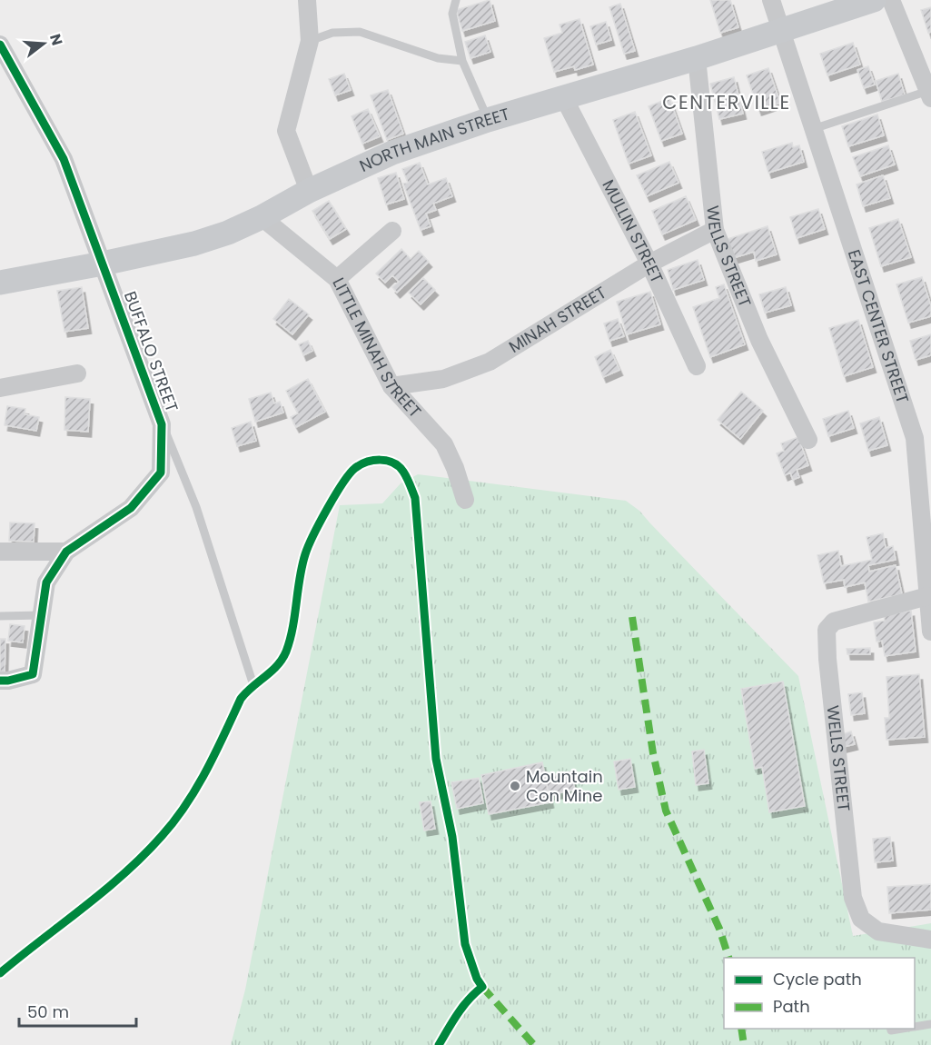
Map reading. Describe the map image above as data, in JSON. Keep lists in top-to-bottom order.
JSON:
{
  "streets": {
    "main road": ["NORTH MAIN STREET"],
    "street": [
      "MULLIN STREET",
      "WELLS STREET",
      "MINAH STREET",
      "EAST CENTER STREET",
      "LITTLE MINAH STREET",
      "BUFFALO STREET"
    ]
  },
  "crossings": [
    ["NORTH MAIN STREET", "MULLIN STREET"],
    ["NORTH MAIN STREET", "WELLS STREET"],
    ["NORTH MAIN STREET", "EAST CENTER STREET"],
    ["NORTH MAIN STREET", "LITTLE MINAH STREET"],
    ["NORTH MAIN STREET", "BUFFALO STREET"],
    ["MULLIN STREET", "MINAH STREET"],
    ["WELLS STREET", "MINAH STREET"],
    ["WELLS STREET", "EAST CENTER STREET"],
    ["MINAH STREET", "LITTLE MINAH STREET"]
  ],
  "districts": ["CENTERVILLE"],
  "places": ["Mountain Con Mine"],
  "legend": ["Cycle path", "Path"],
  "scale_bar": "50 m",
  "north": "right"
}
